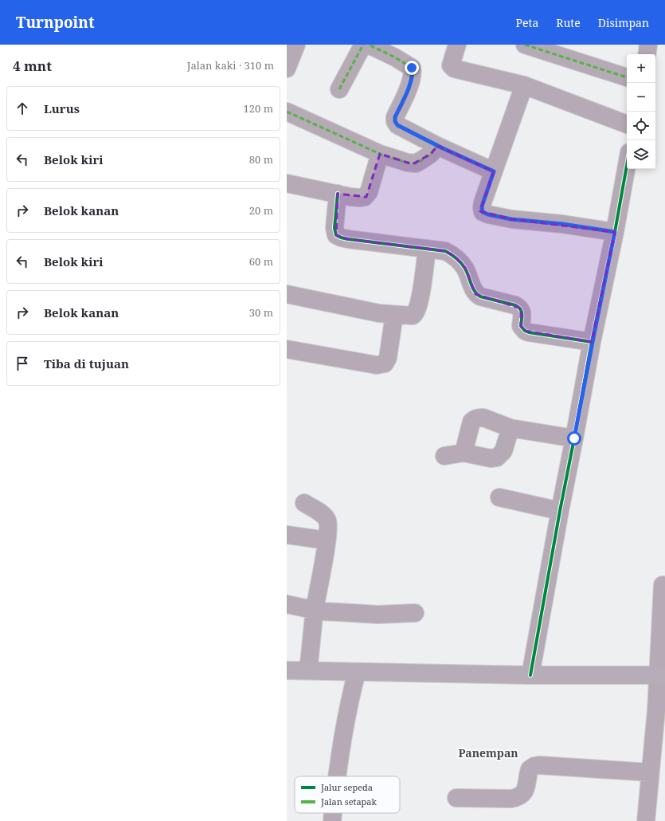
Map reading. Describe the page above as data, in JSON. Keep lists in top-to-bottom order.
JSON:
{
  "districts": ["Panempan"],
  "legend": ["Jalur sepeda", "Jalan setapak"],
  "page": {
    "header": "Turnpoint",
    "nav": ["Peta", "Rute", "Disimpan"],
    "heading": ["4 mnt", "Jalan kaki · 310 m"],
    "map_buttons": ["+", "−"],
    "list": [
      ["Lurus", "120 m"],
      ["Belok kiri", "80 m"],
      ["Belok kanan", "20 m"],
      ["Belok kiri", "60 m"],
      ["Belok kanan", "30 m"],
      "Tiba di tujuan"
    ]
  }
}
